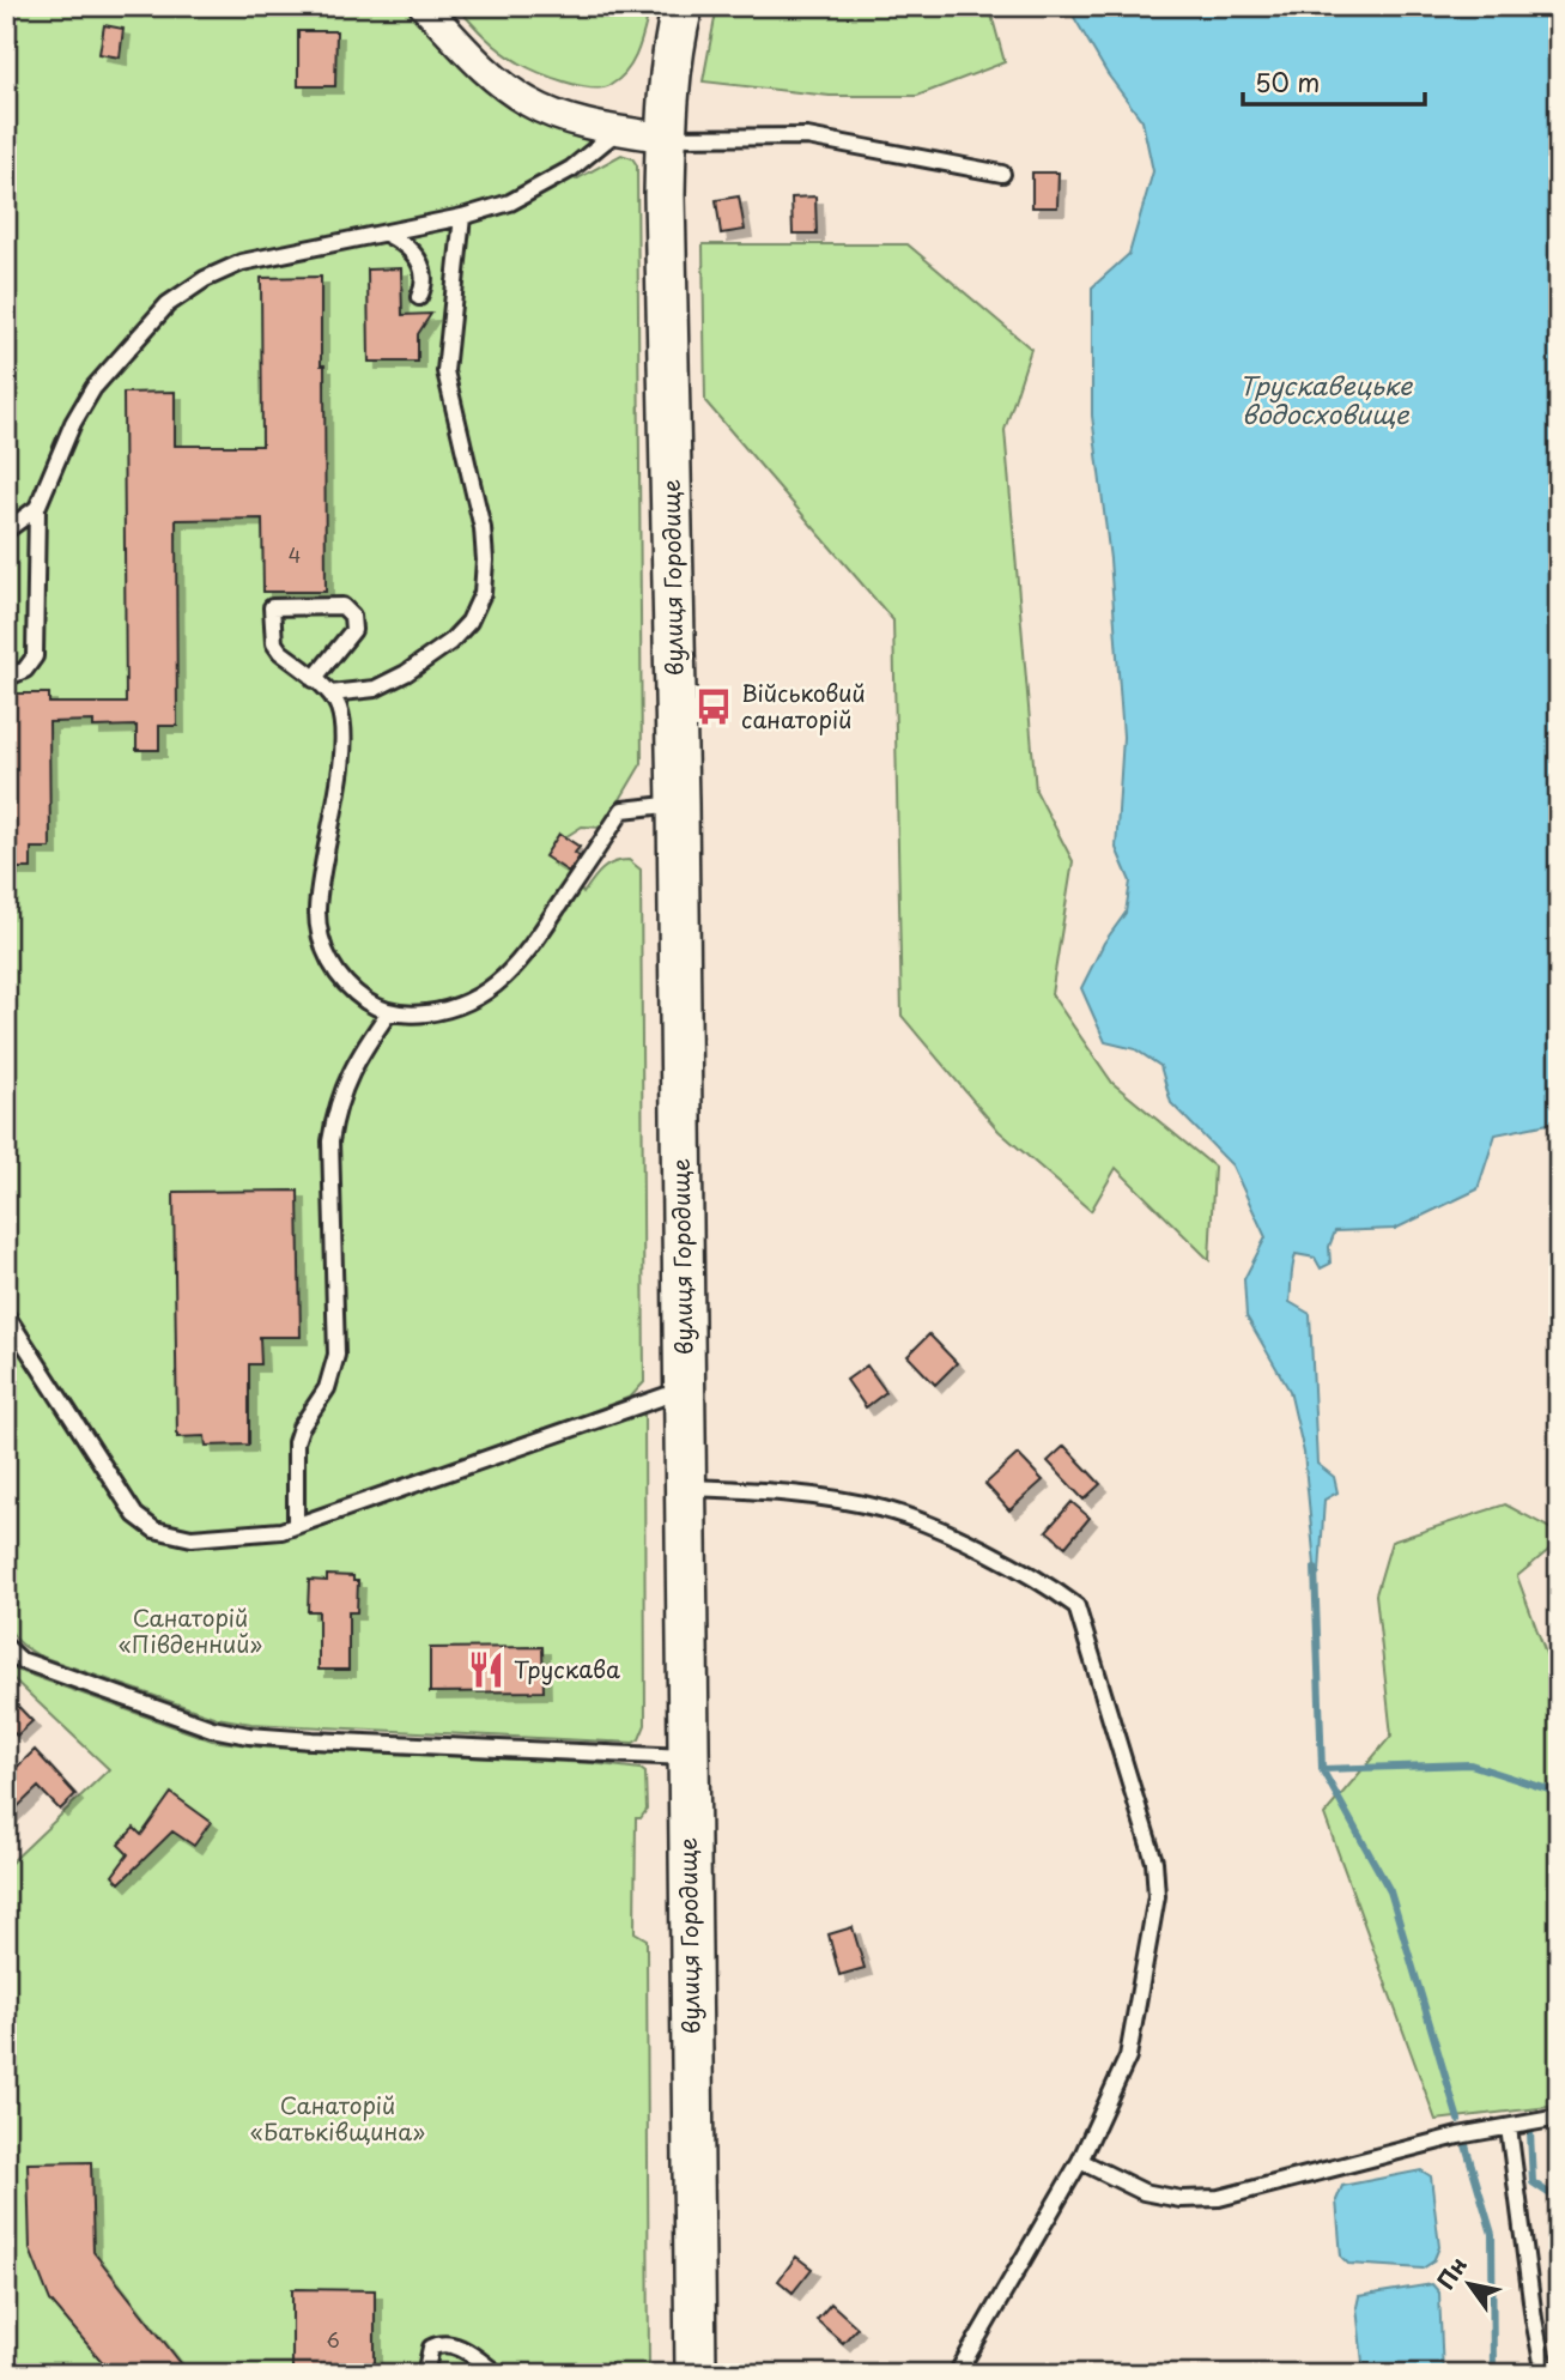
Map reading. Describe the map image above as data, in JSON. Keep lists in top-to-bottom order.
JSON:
{
  "streets": {
    "street": ["вулиця Городище"]
  },
  "water": ["Трускавецьке водосховище"],
  "parks": ["Санаторій «Південний»", "Санаторій «Батьківщина»"],
  "places": {
    "bus stop": ["Військовий санаторій"],
    "restaurant": ["Трускава"]
  },
  "house_numbers": ["4", "6"],
  "scale_bar": "50 m",
  "north": "top left"
}
